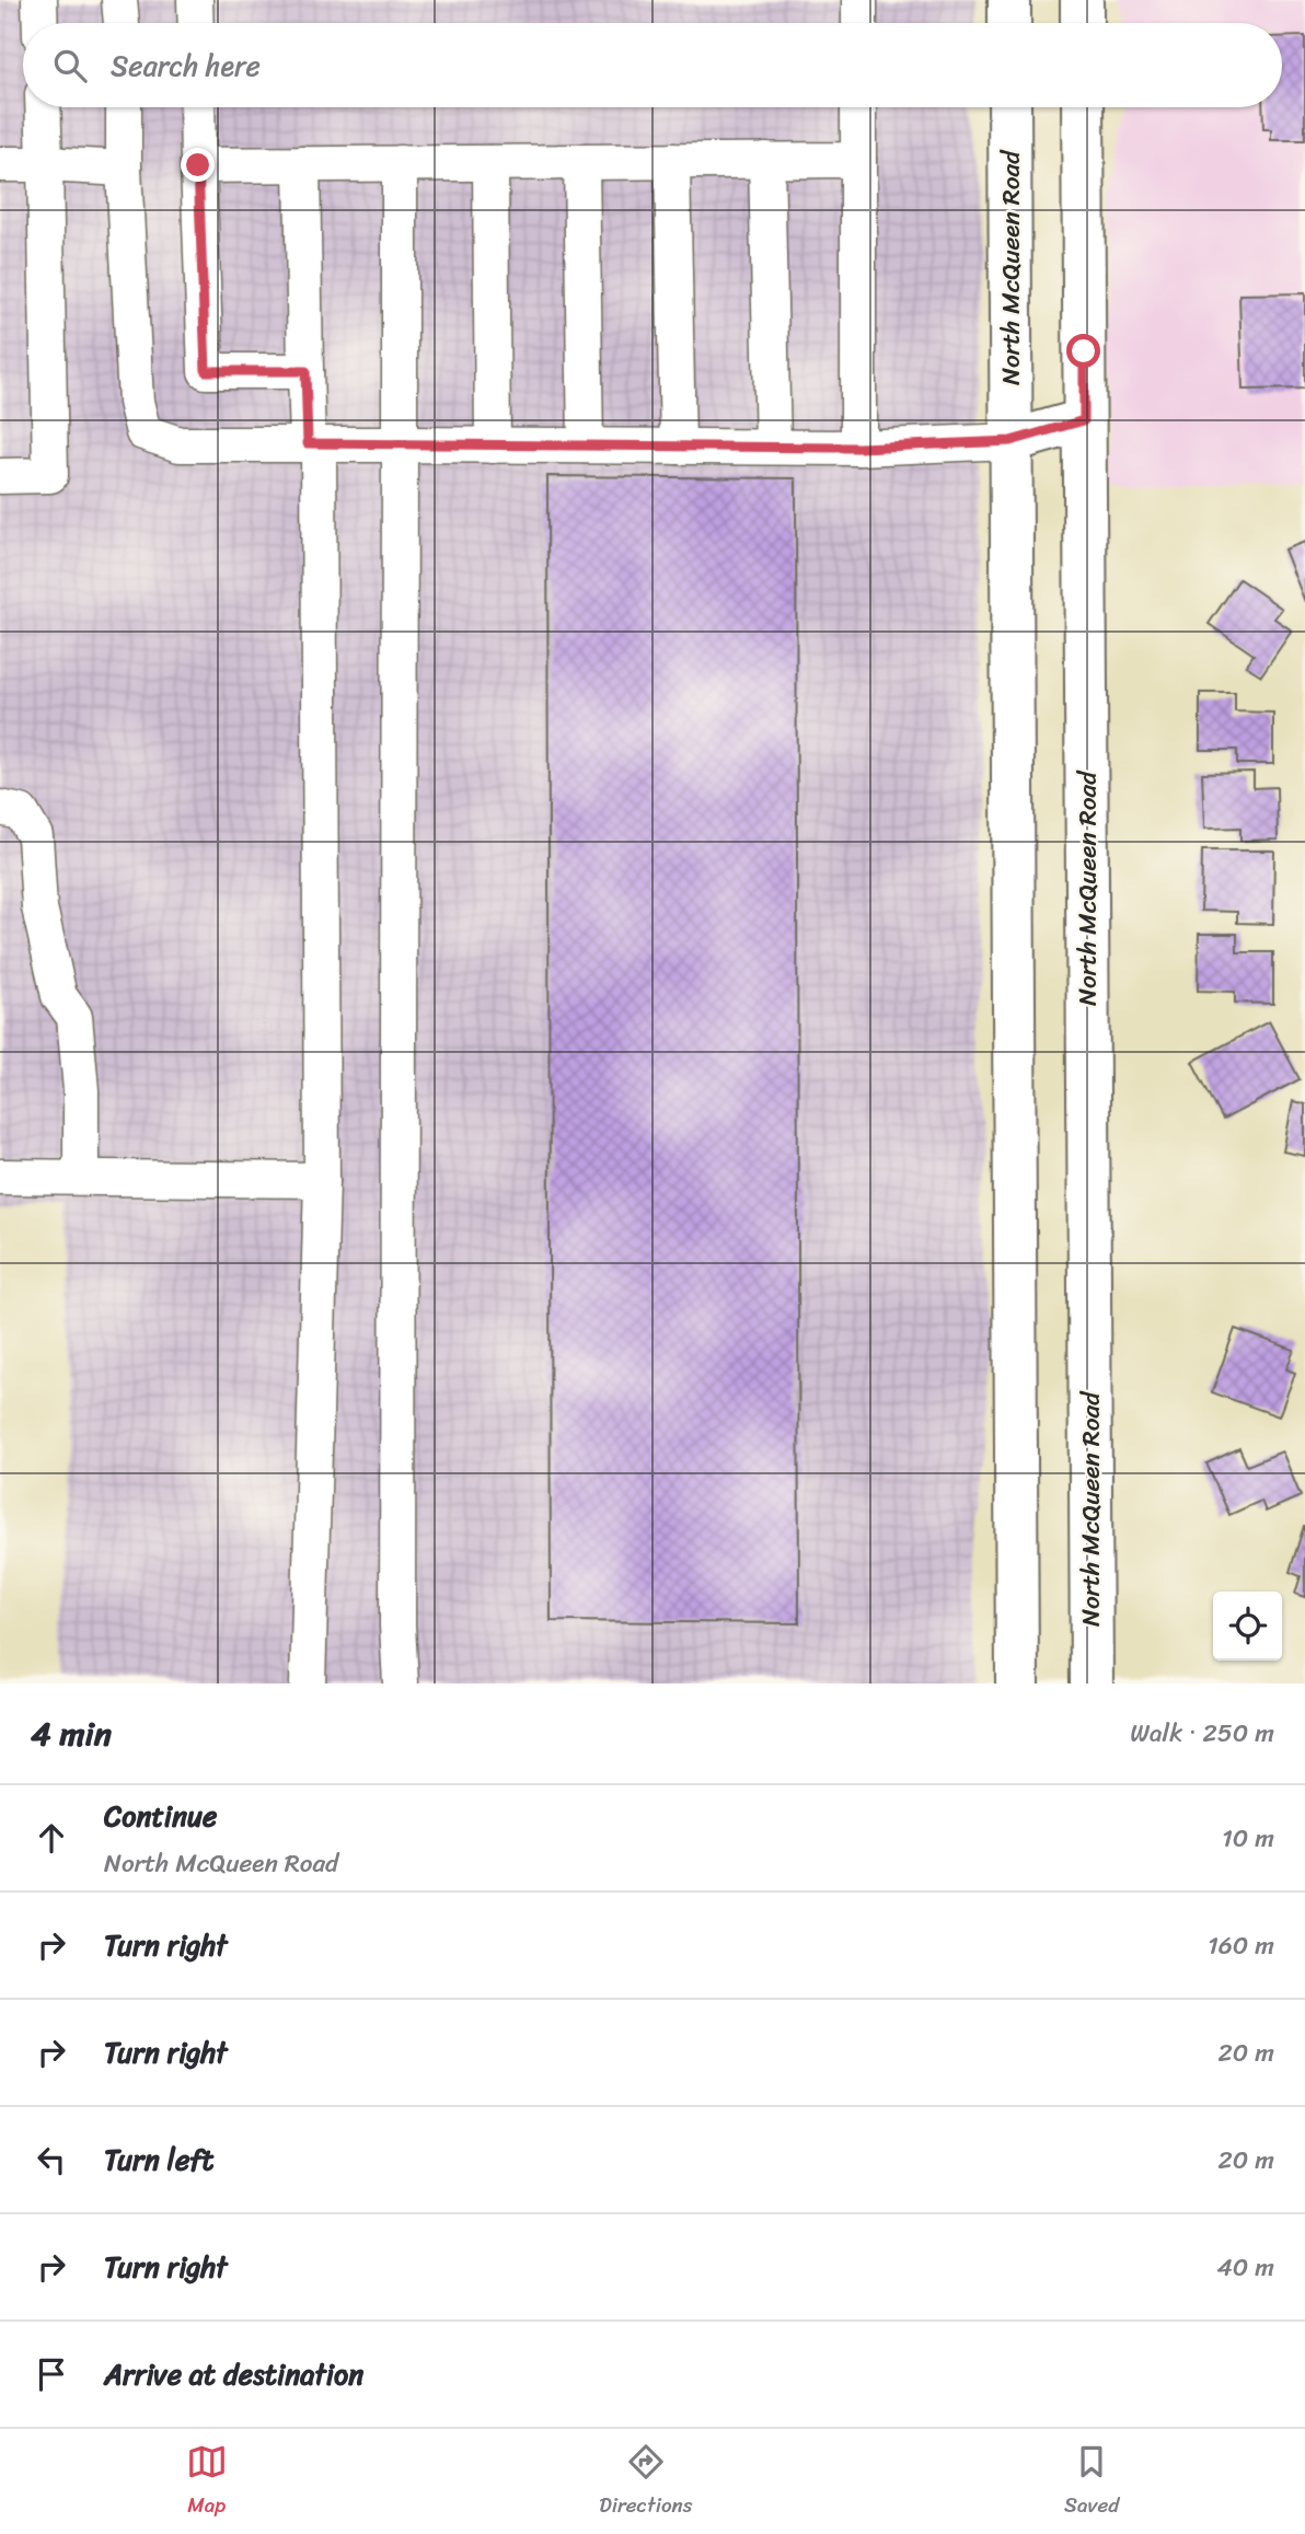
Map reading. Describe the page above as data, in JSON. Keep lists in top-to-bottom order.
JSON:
{
  "streets": {
    "main road": ["North McQueen Road"]
  },
  "page": {
    "search": "Search here",
    "heading": ["4 min", "Walk · 250 m"],
    "list": [
      ["Continue", "North McQueen Road", "10 m"],
      ["Turn right", "160 m"],
      ["Turn right", "20 m"],
      ["Turn left", "20 m"],
      ["Turn right", "40 m"],
      "Arrive at destination"
    ],
    "nav": ["Map", "Directions", "Saved"]
  }
}
